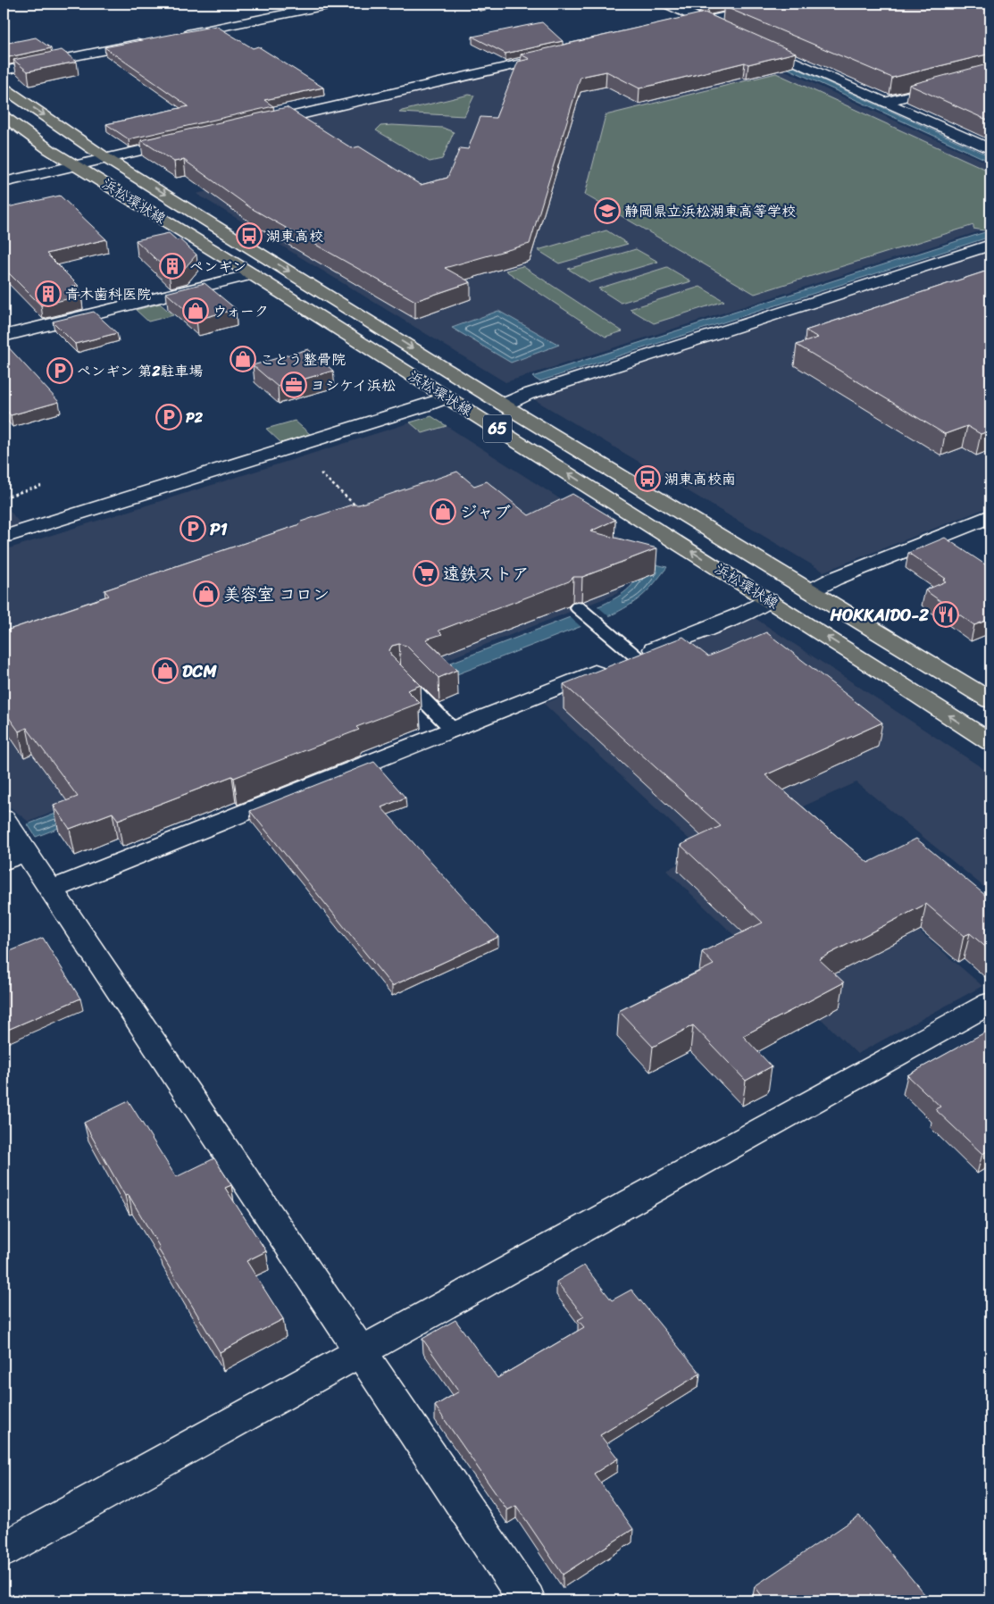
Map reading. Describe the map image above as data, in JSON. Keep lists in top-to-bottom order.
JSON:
{
  "streets": {
    "main road": ["浜松環状線", "65"]
  },
  "places": {
    "school or university": ["静岡県立浜松湖東高等学校"],
    "bus stop": ["湖東高校", "湖東高校南"],
    "building": ["ペンギン", "青木歯科医院"],
    "shop": [
      "ウォーク",
      "ことう整骨院",
      "ジャブ",
      "美容室 コロン",
      "DCM"
    ],
    "parking": ["ペンギン 第2駐車場", "P2", "P1"],
    "office": ["ヨシケイ浜松"],
    "supermarket": ["遠鉄ストア"],
    "restaurant": ["HOKKAIDO-2"]
  }
}
